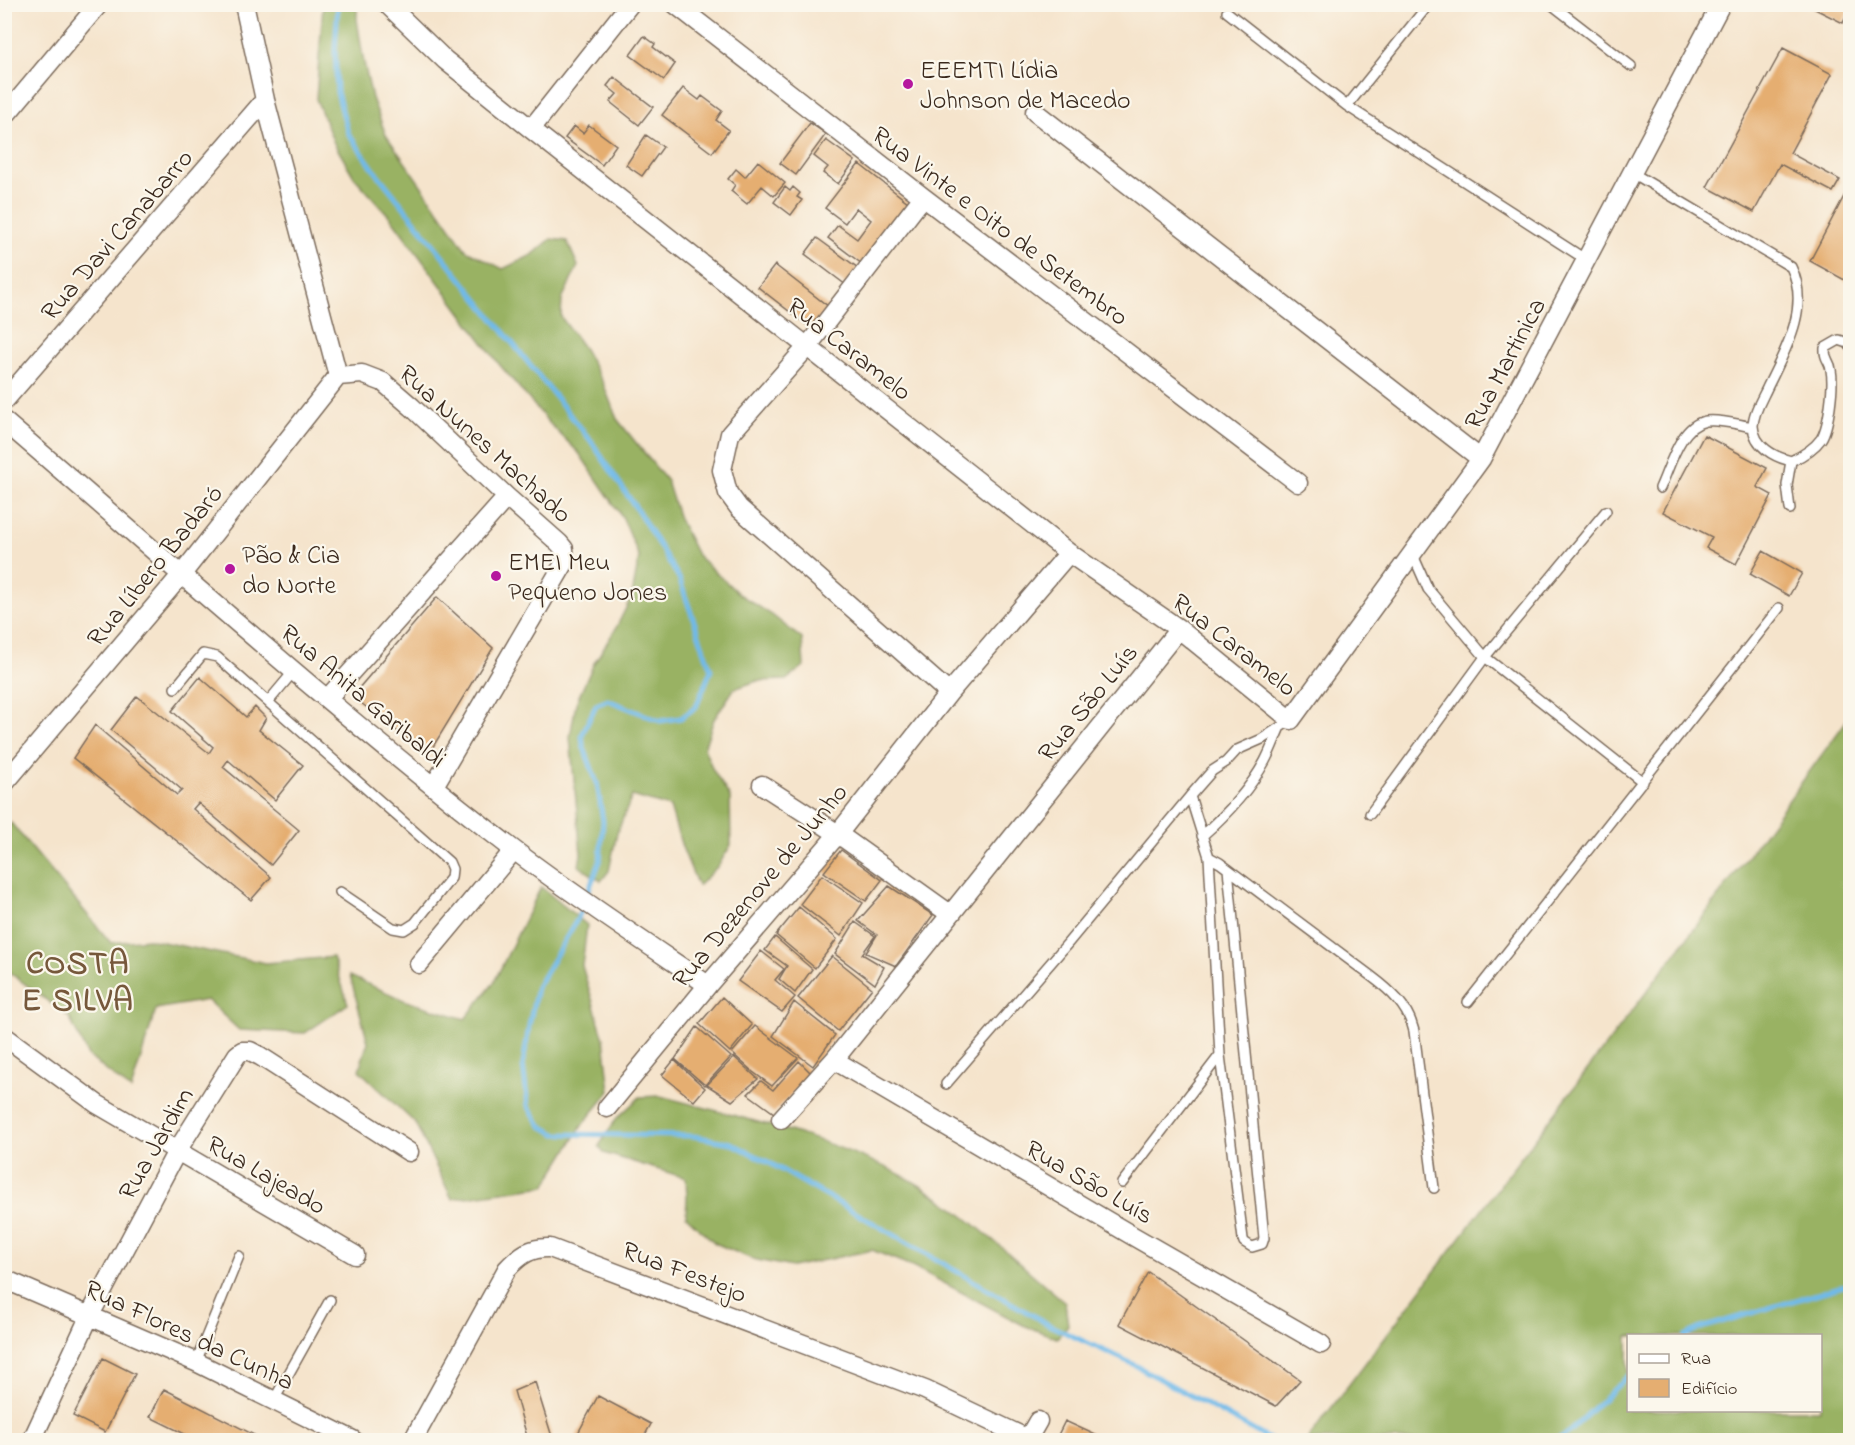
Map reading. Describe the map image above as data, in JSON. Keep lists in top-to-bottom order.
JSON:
{
  "streets": {
    "street": [
      "Rua Vinte e Oito de Setembro",
      "Rua Davi Canabarro",
      "Rua Caramelo",
      "Rua Martinica",
      "Rua Nunes Machado",
      "Rua Líbero Badaró",
      "Rua Anita Garibaldi",
      "Rua São Luís",
      "Rua Dezenove de Junho",
      "Rua Jardim",
      "Rua Lajeado",
      "Rua Festejo",
      "Rua Flores da Cunha"
    ]
  },
  "crossings": [
    ["Rua Caramelo", "Rua Martinica"],
    ["Rua Caramelo", "Rua São Luís"],
    ["Rua Caramelo", "Rua Dezenove de Junho"],
    ["Rua Nunes Machado", "Rua Líbero Badaró"],
    ["Rua Nunes Machado", "Rua Anita Garibaldi"],
    ["Rua Líbero Badaró", "Rua Anita Garibaldi"],
    ["Rua Anita Garibaldi", "Rua Dezenove de Junho"],
    ["Rua Jardim", "Rua Lajeado"],
    ["Rua Jardim", "Rua Flores da Cunha"]
  ],
  "districts": ["COSTA E SILVA"],
  "places": ["EEEMTI Lídia Johnson de Macedo", "Pão & Cia do Norte", "EMEI Meu Pequeno Jones"],
  "legend": ["Rua", "Edifício"]
}
